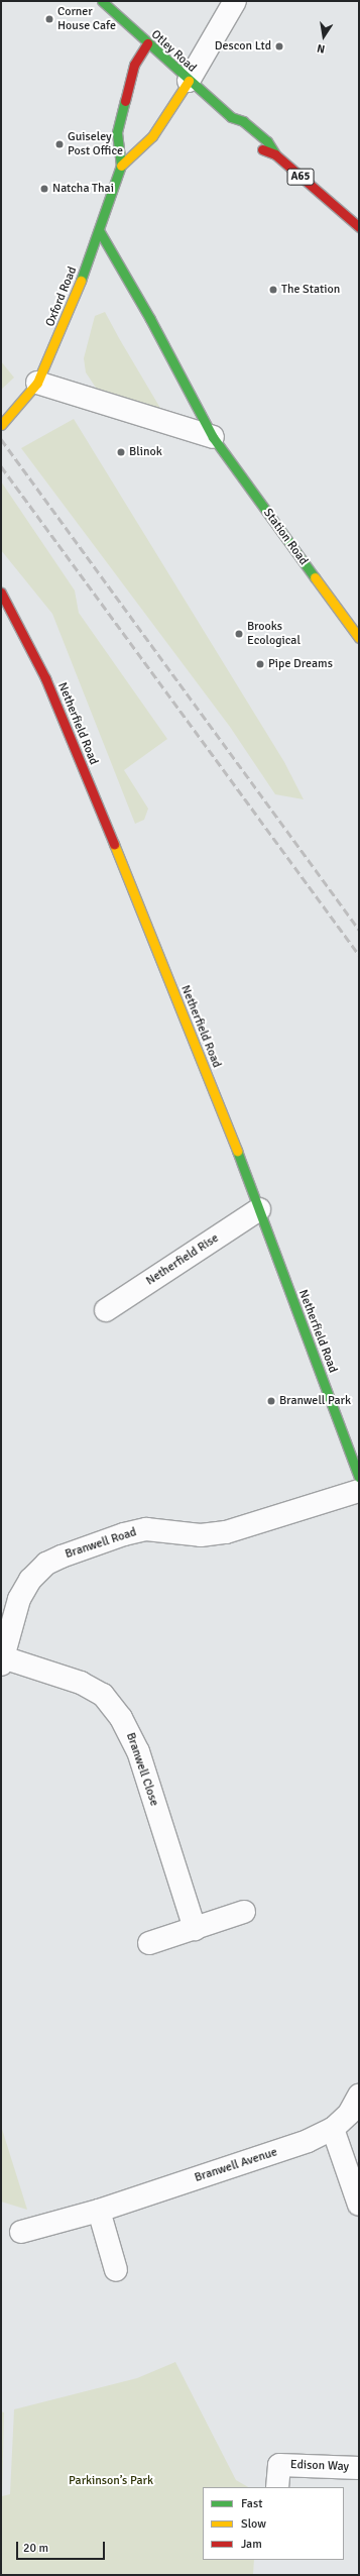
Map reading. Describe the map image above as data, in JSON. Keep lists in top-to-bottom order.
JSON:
{
  "streets": {
    "street": [
      "Otley Road",
      "A65",
      "Oxford Road",
      "Station Road",
      "Netherfield Road",
      "Netherfield Rise",
      "Branwell Road",
      "Branwell Close",
      "Branwell Avenue",
      "Edison Way"
    ]
  },
  "crossings": [
    ["Otley Road", "Oxford Road"],
    ["Oxford Road", "Station Road"],
    ["Netherfield Road", "Netherfield Rise"],
    ["Branwell Road", "Branwell Close"]
  ],
  "parks": ["Parkinson’s Park"],
  "places": [
    "Corner House Cafe",
    "Descon Ltd",
    "Guiseley Post Office",
    "Natcha Thai",
    "The Station",
    "Blinok",
    "Brooks Ecological",
    "Pipe Dreams",
    "Branwell Park"
  ],
  "legend": ["Fast", "Slow", "Jam"],
  "scale_bar": "20 m",
  "north": "bottom"
}
